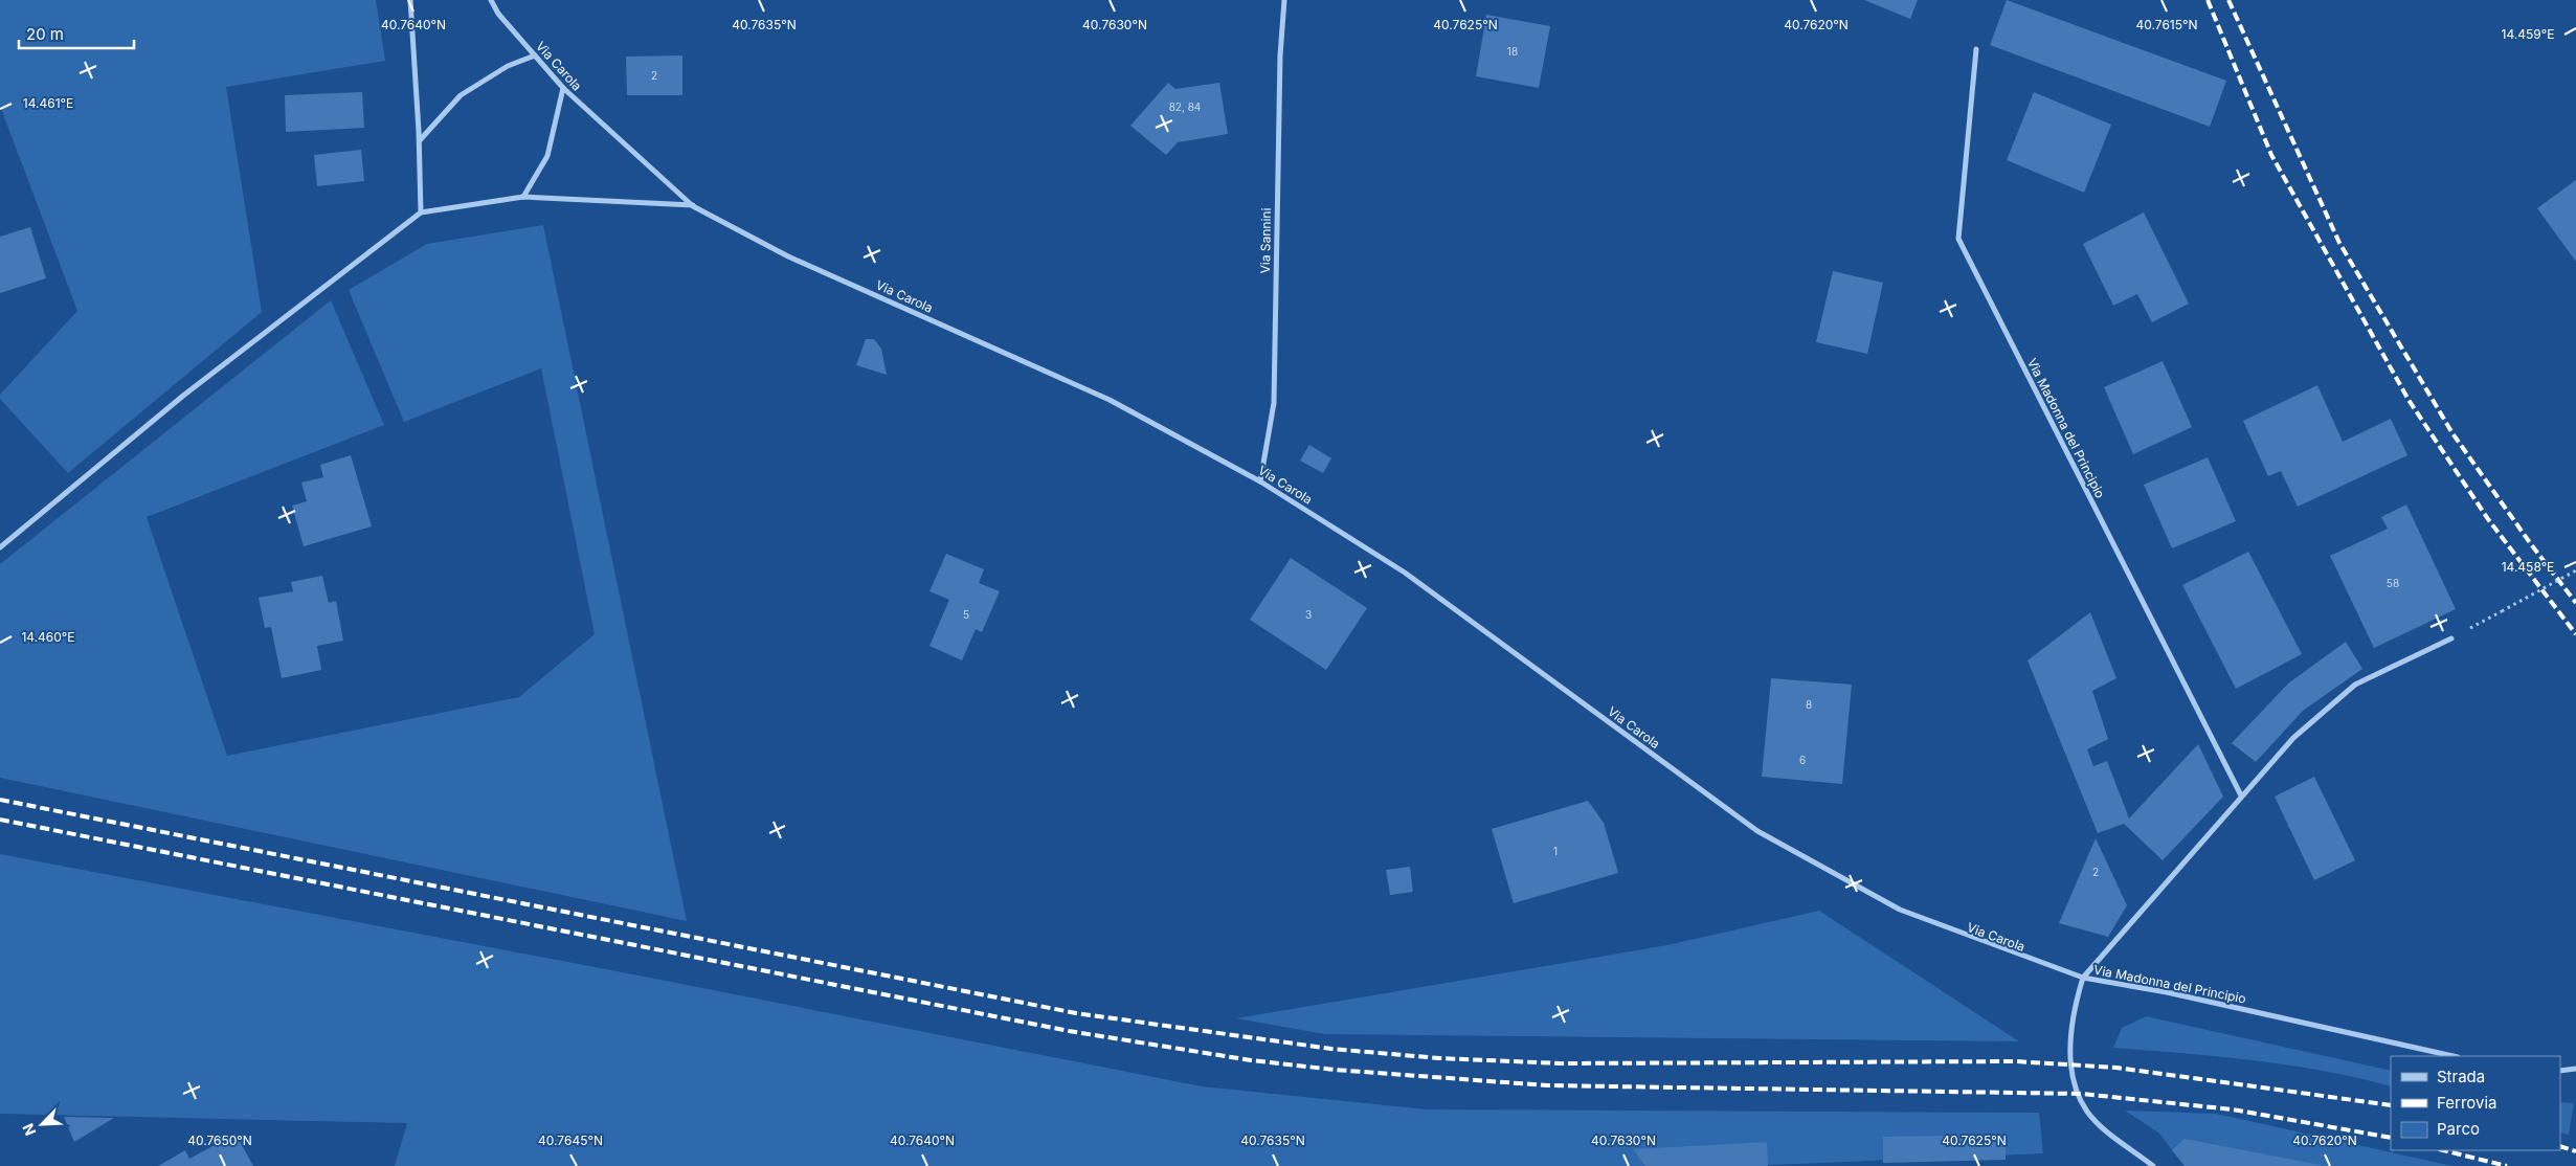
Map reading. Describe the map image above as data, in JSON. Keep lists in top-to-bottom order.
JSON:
{
  "streets": {
    "street": ["Via Carola", "Via Sannini", "Via Madonna del Principio"]
  },
  "crossings": [
    ["Via Carola", "Via Sannini"],
    ["Via Carola", "Via Madonna del Principio"]
  ],
  "house_numbers": [
    "18",
    "2",
    "82, 84",
    "58",
    "5",
    "3",
    "8",
    "6",
    "1",
    "2"
  ],
  "legend": ["Strada", "Ferrovia", "Parco"],
  "scale_bar": "20 m",
  "north": "bottom left",
  "coordinates": [
    "40.7640°N",
    "40.7615°N",
    "40.7635°N",
    "40.7630°N",
    "40.7625°N",
    "40.7620°N",
    "14.459°E",
    "14.461°E",
    "14.458°E",
    "14.460°E",
    "40.7650°N",
    "40.7645°N"
  ]
}
